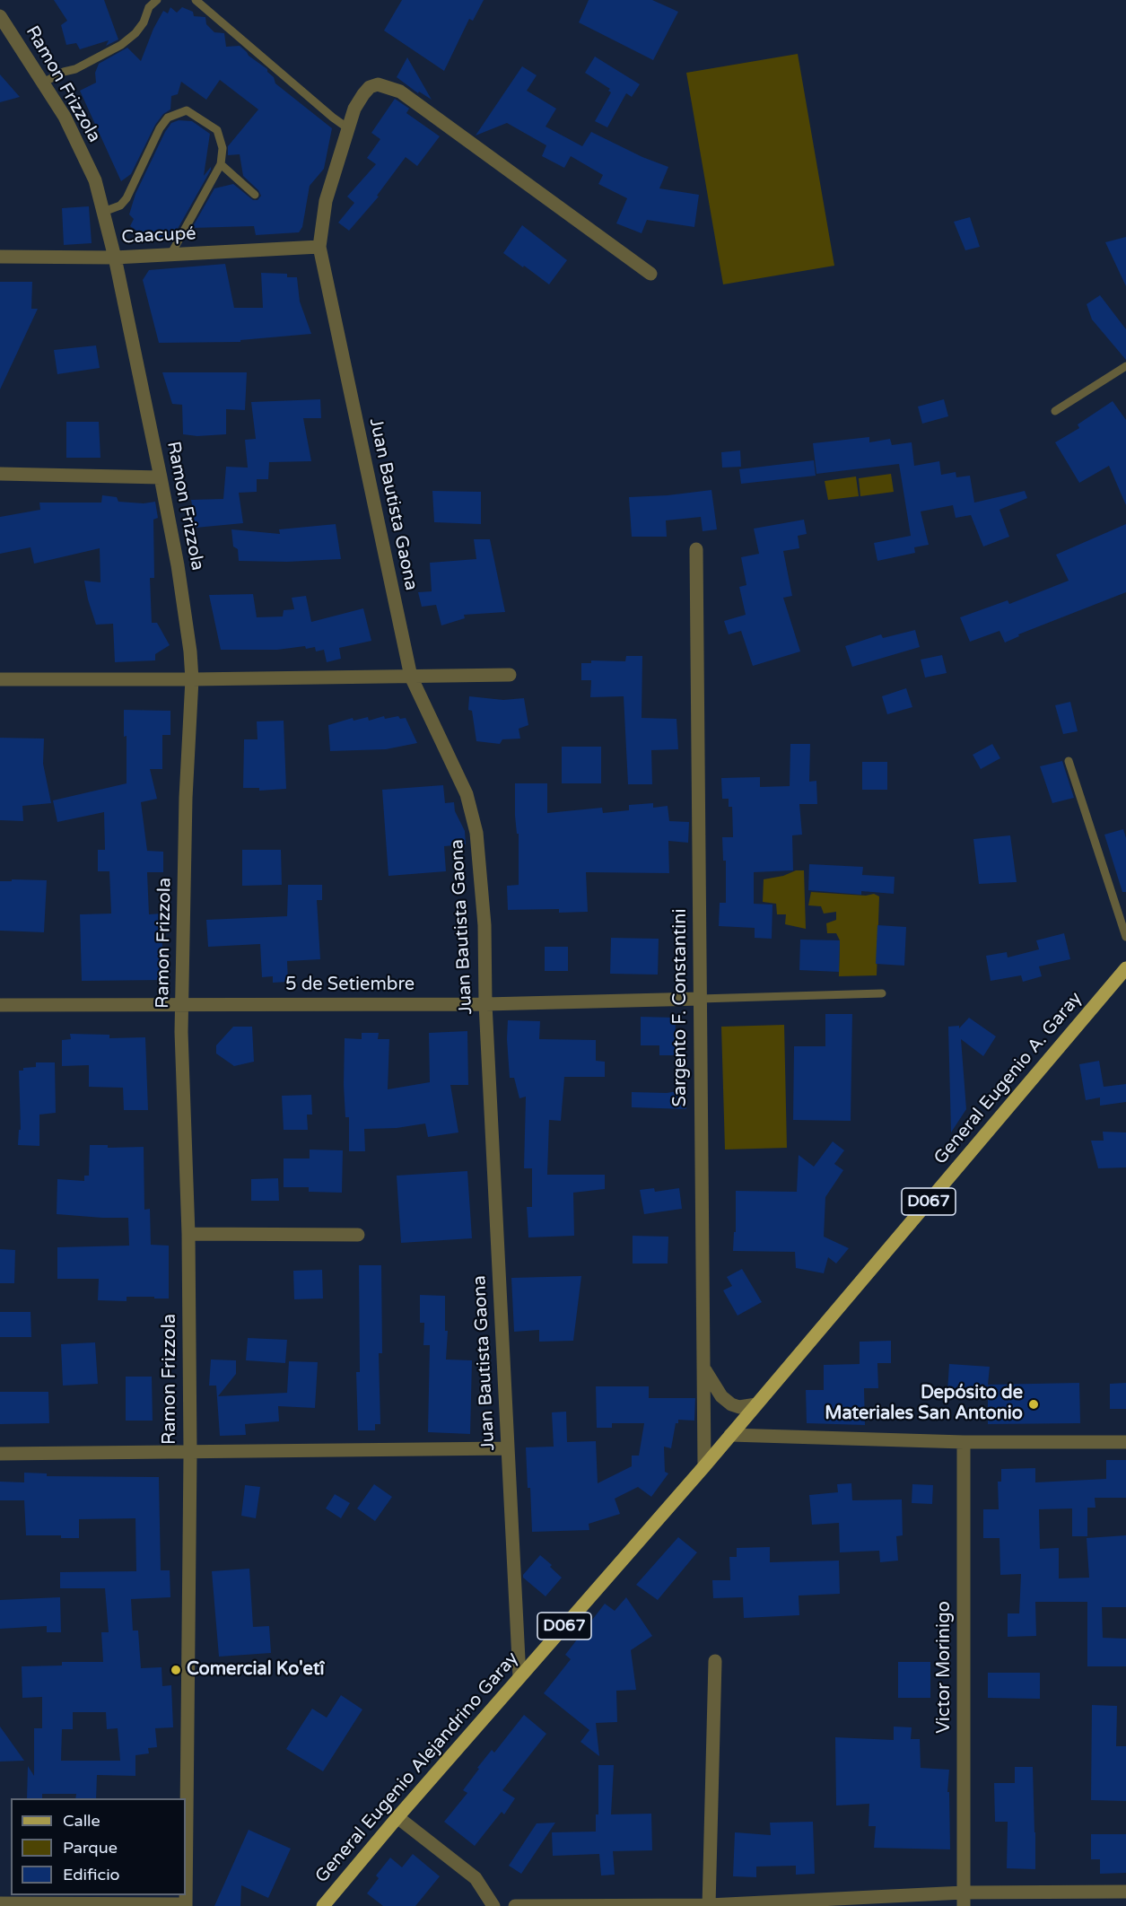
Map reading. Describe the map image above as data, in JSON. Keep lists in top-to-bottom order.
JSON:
{
  "streets": {
    "main road": ["General Eugenio A. Garay", "D067", "General Eugenio Alejandrino Garay"],
    "street": [
      "Ramon Frizzola",
      "Caacupé",
      "Juan Bautista Gaona",
      "5 de Setiembre",
      "Sargento F. Constantini",
      "Victor Morinigo"
    ]
  },
  "crossings": [
    ["Ramon Frizzola", "Caacupé"],
    ["Ramon Frizzola", "5 de Setiembre"],
    ["Caacupé", "Juan Bautista Gaona"],
    ["Juan Bautista Gaona", "5 de Setiembre"],
    ["Juan Bautista Gaona", "General Eugenio Alejandrino Garay"],
    ["5 de Setiembre", "Sargento F. Constantini"],
    ["Sargento F. Constantini", "General Eugenio Alejandrino Garay"],
    ["General Eugenio A. Garay", "General Eugenio Alejandrino Garay"]
  ],
  "places": ["Depósito de Materiales San Antonio", "Comercial Ko'etî"],
  "legend": ["Calle", "Parque", "Edificio"]
}
